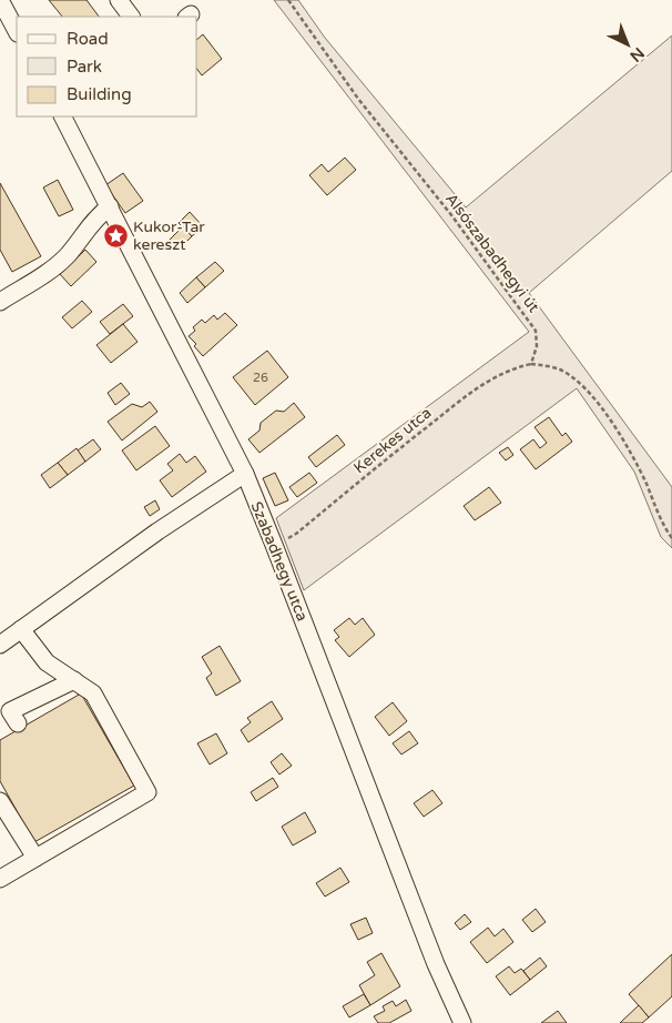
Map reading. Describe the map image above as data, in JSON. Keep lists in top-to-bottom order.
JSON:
{
  "streets": {
    "street": ["Szabadhegy utca"],
    "path": ["Alsószabadhegyi út", "Kerekes utca"]
  },
  "crossings": [
    ["Alsószabadhegyi út", "Kerekes utca"],
    ["Kerekes utca", "Szabadhegy utca"]
  ],
  "places": {
    "place": ["Kukor-Tar kereszt"]
  },
  "house_numbers": ["26"],
  "legend": ["Road", "Park", "Building"],
  "north": "bottom right"
}
